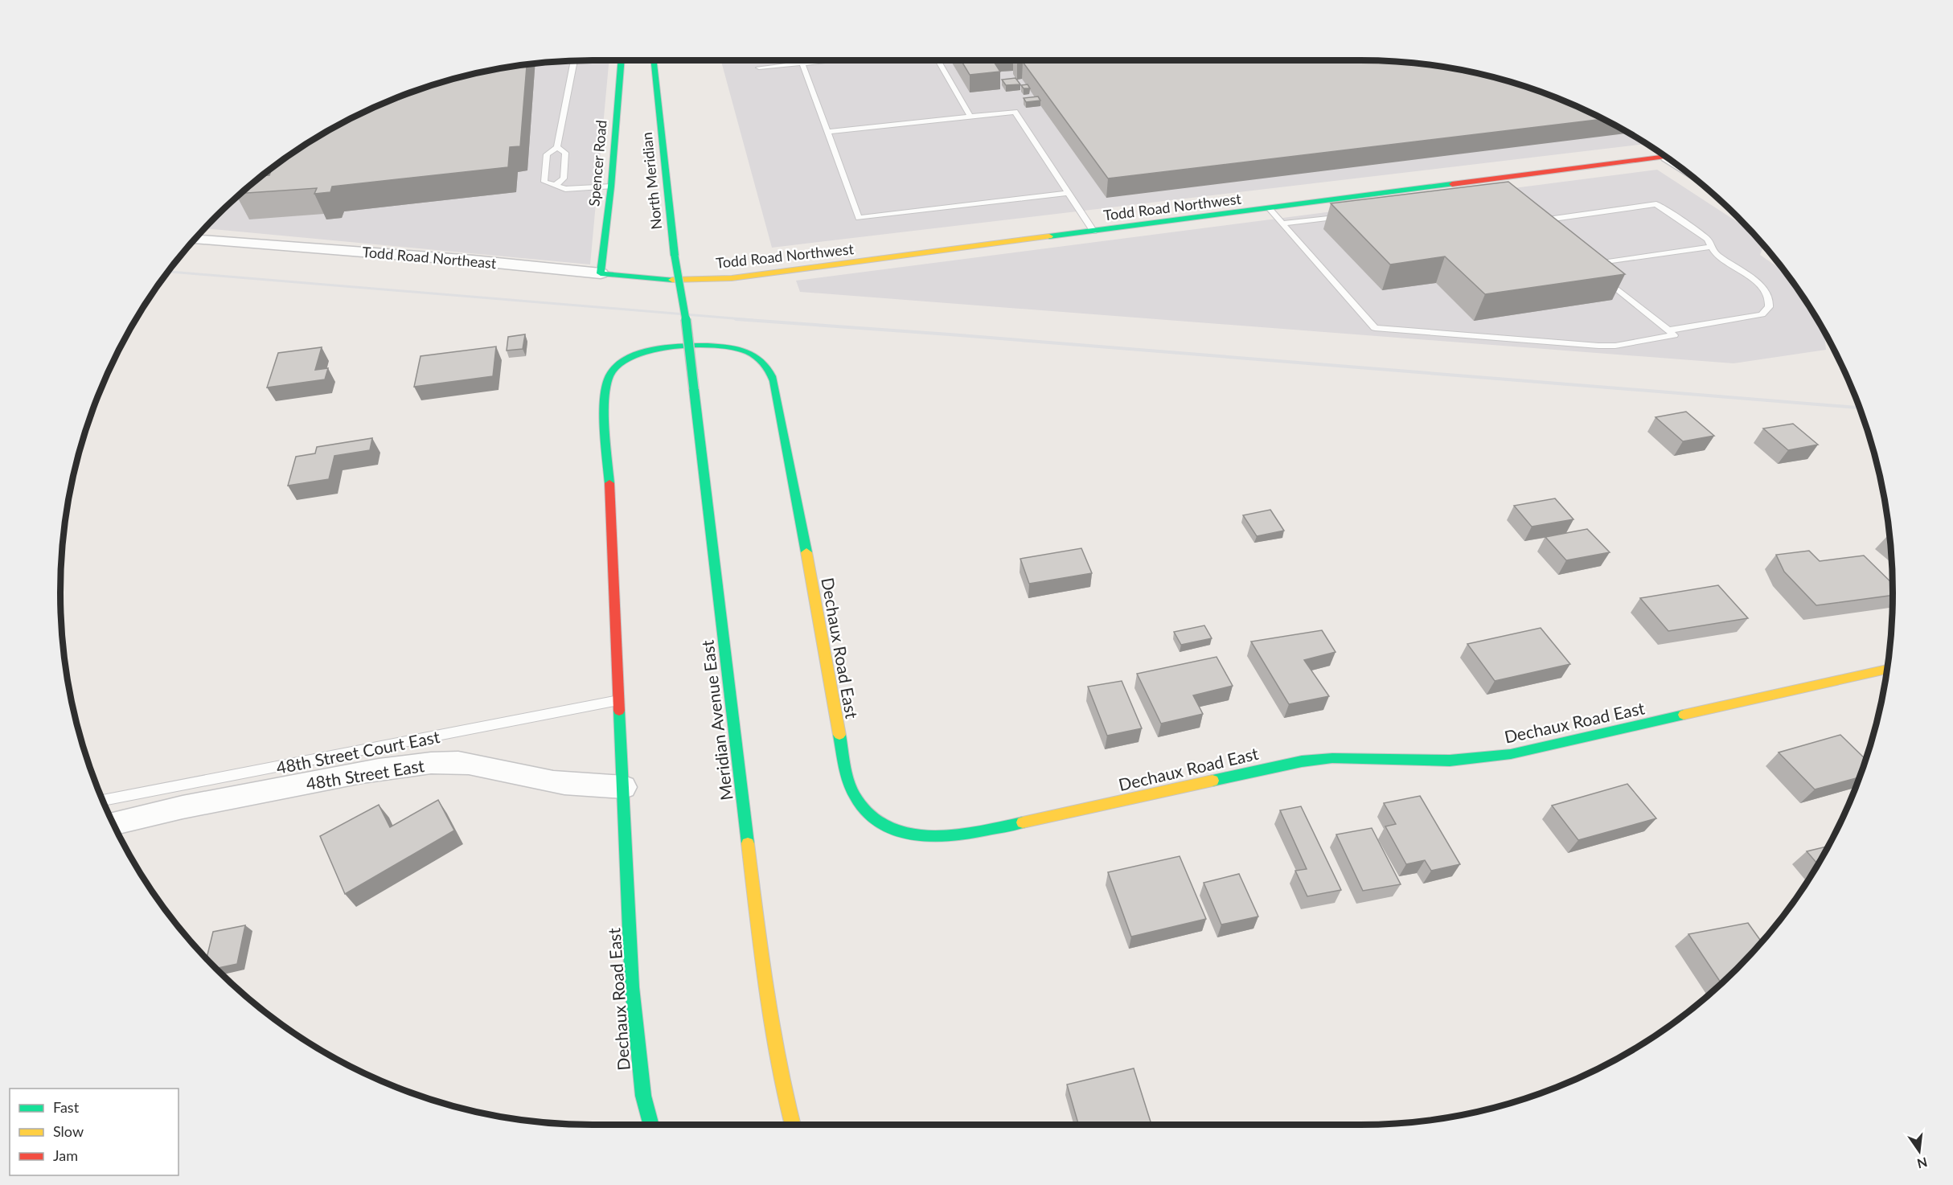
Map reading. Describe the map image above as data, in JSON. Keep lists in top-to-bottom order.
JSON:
{
  "streets": {
    "street": [
      "Spencer Road",
      "North Meridian",
      "Todd Road Northwest",
      "Todd Road Northeast",
      "Dechaux Road East",
      "Meridian Avenue East",
      "48th Street East"
    ],
    "lane": ["48th Street Court East"]
  },
  "crossings": [
    ["Spencer Road", "Todd Road Northeast"],
    ["North Meridian", "Meridian Avenue East"],
    ["Todd Road Northwest", "Todd Road Northeast"],
    ["Dechaux Road East", "48th Street Court East"],
    ["Dechaux Road East", "48th Street East"]
  ],
  "legend": ["Fast", "Slow", "Jam"],
  "north": "bottom"
}
